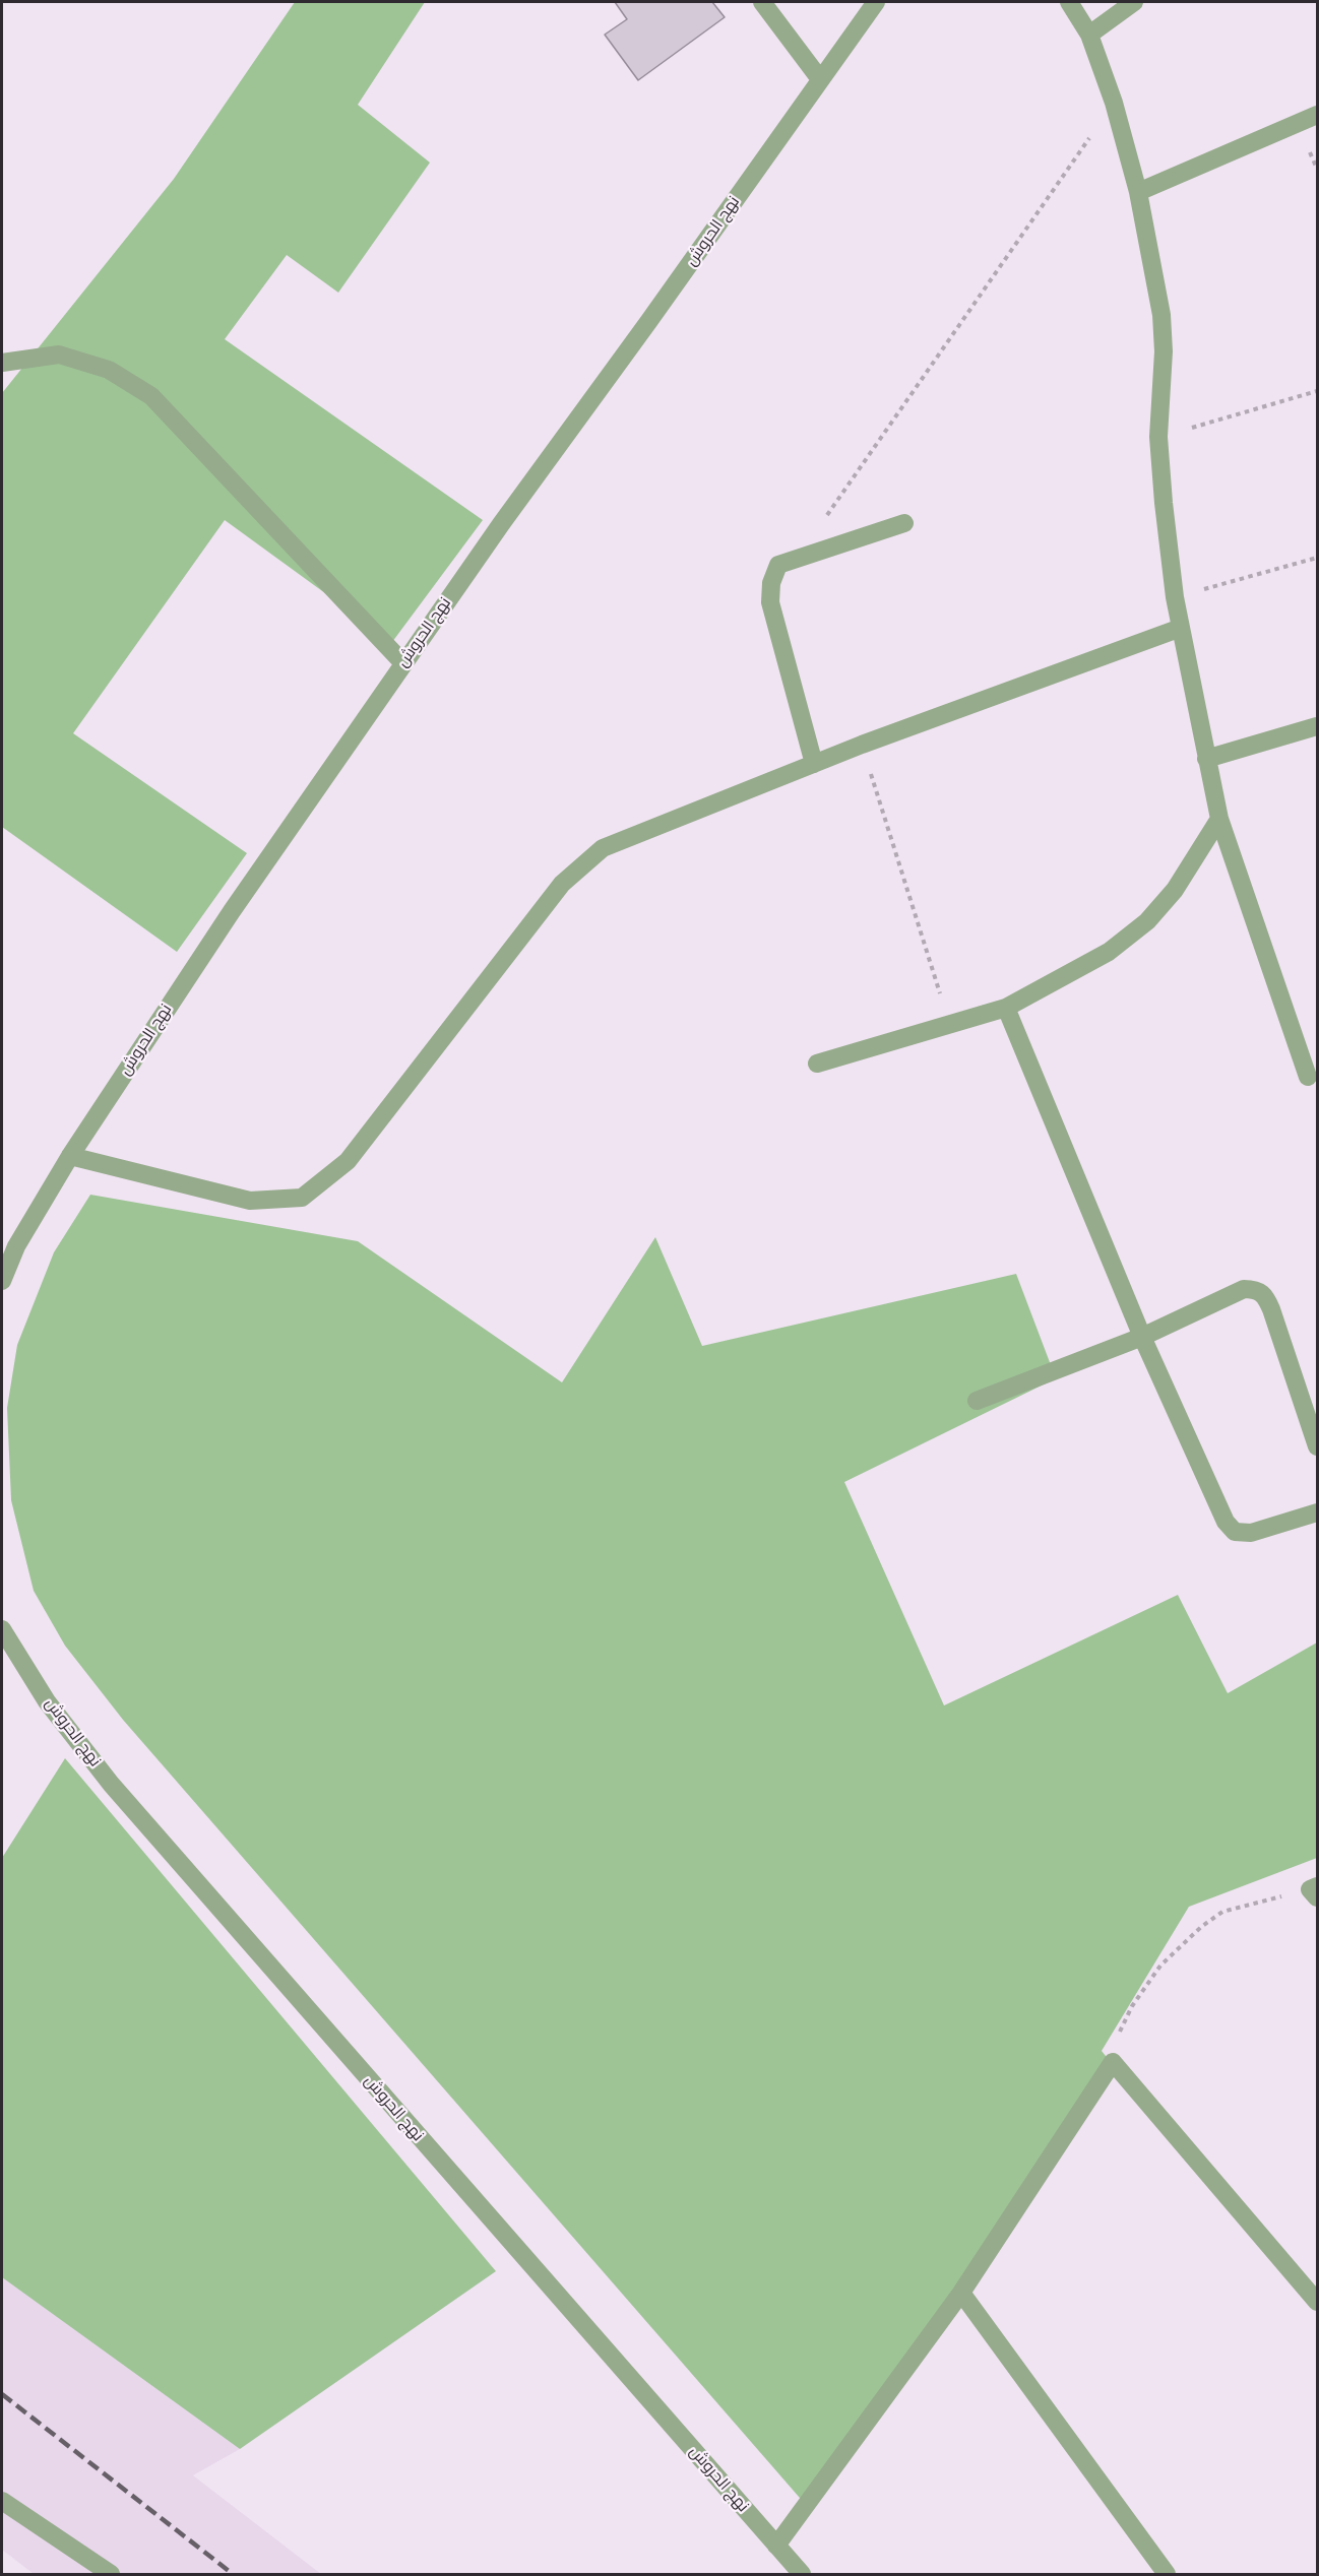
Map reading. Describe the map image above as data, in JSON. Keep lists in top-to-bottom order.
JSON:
{
  "streets": {
    "street": ["نهج الحروش"]
  }
}
